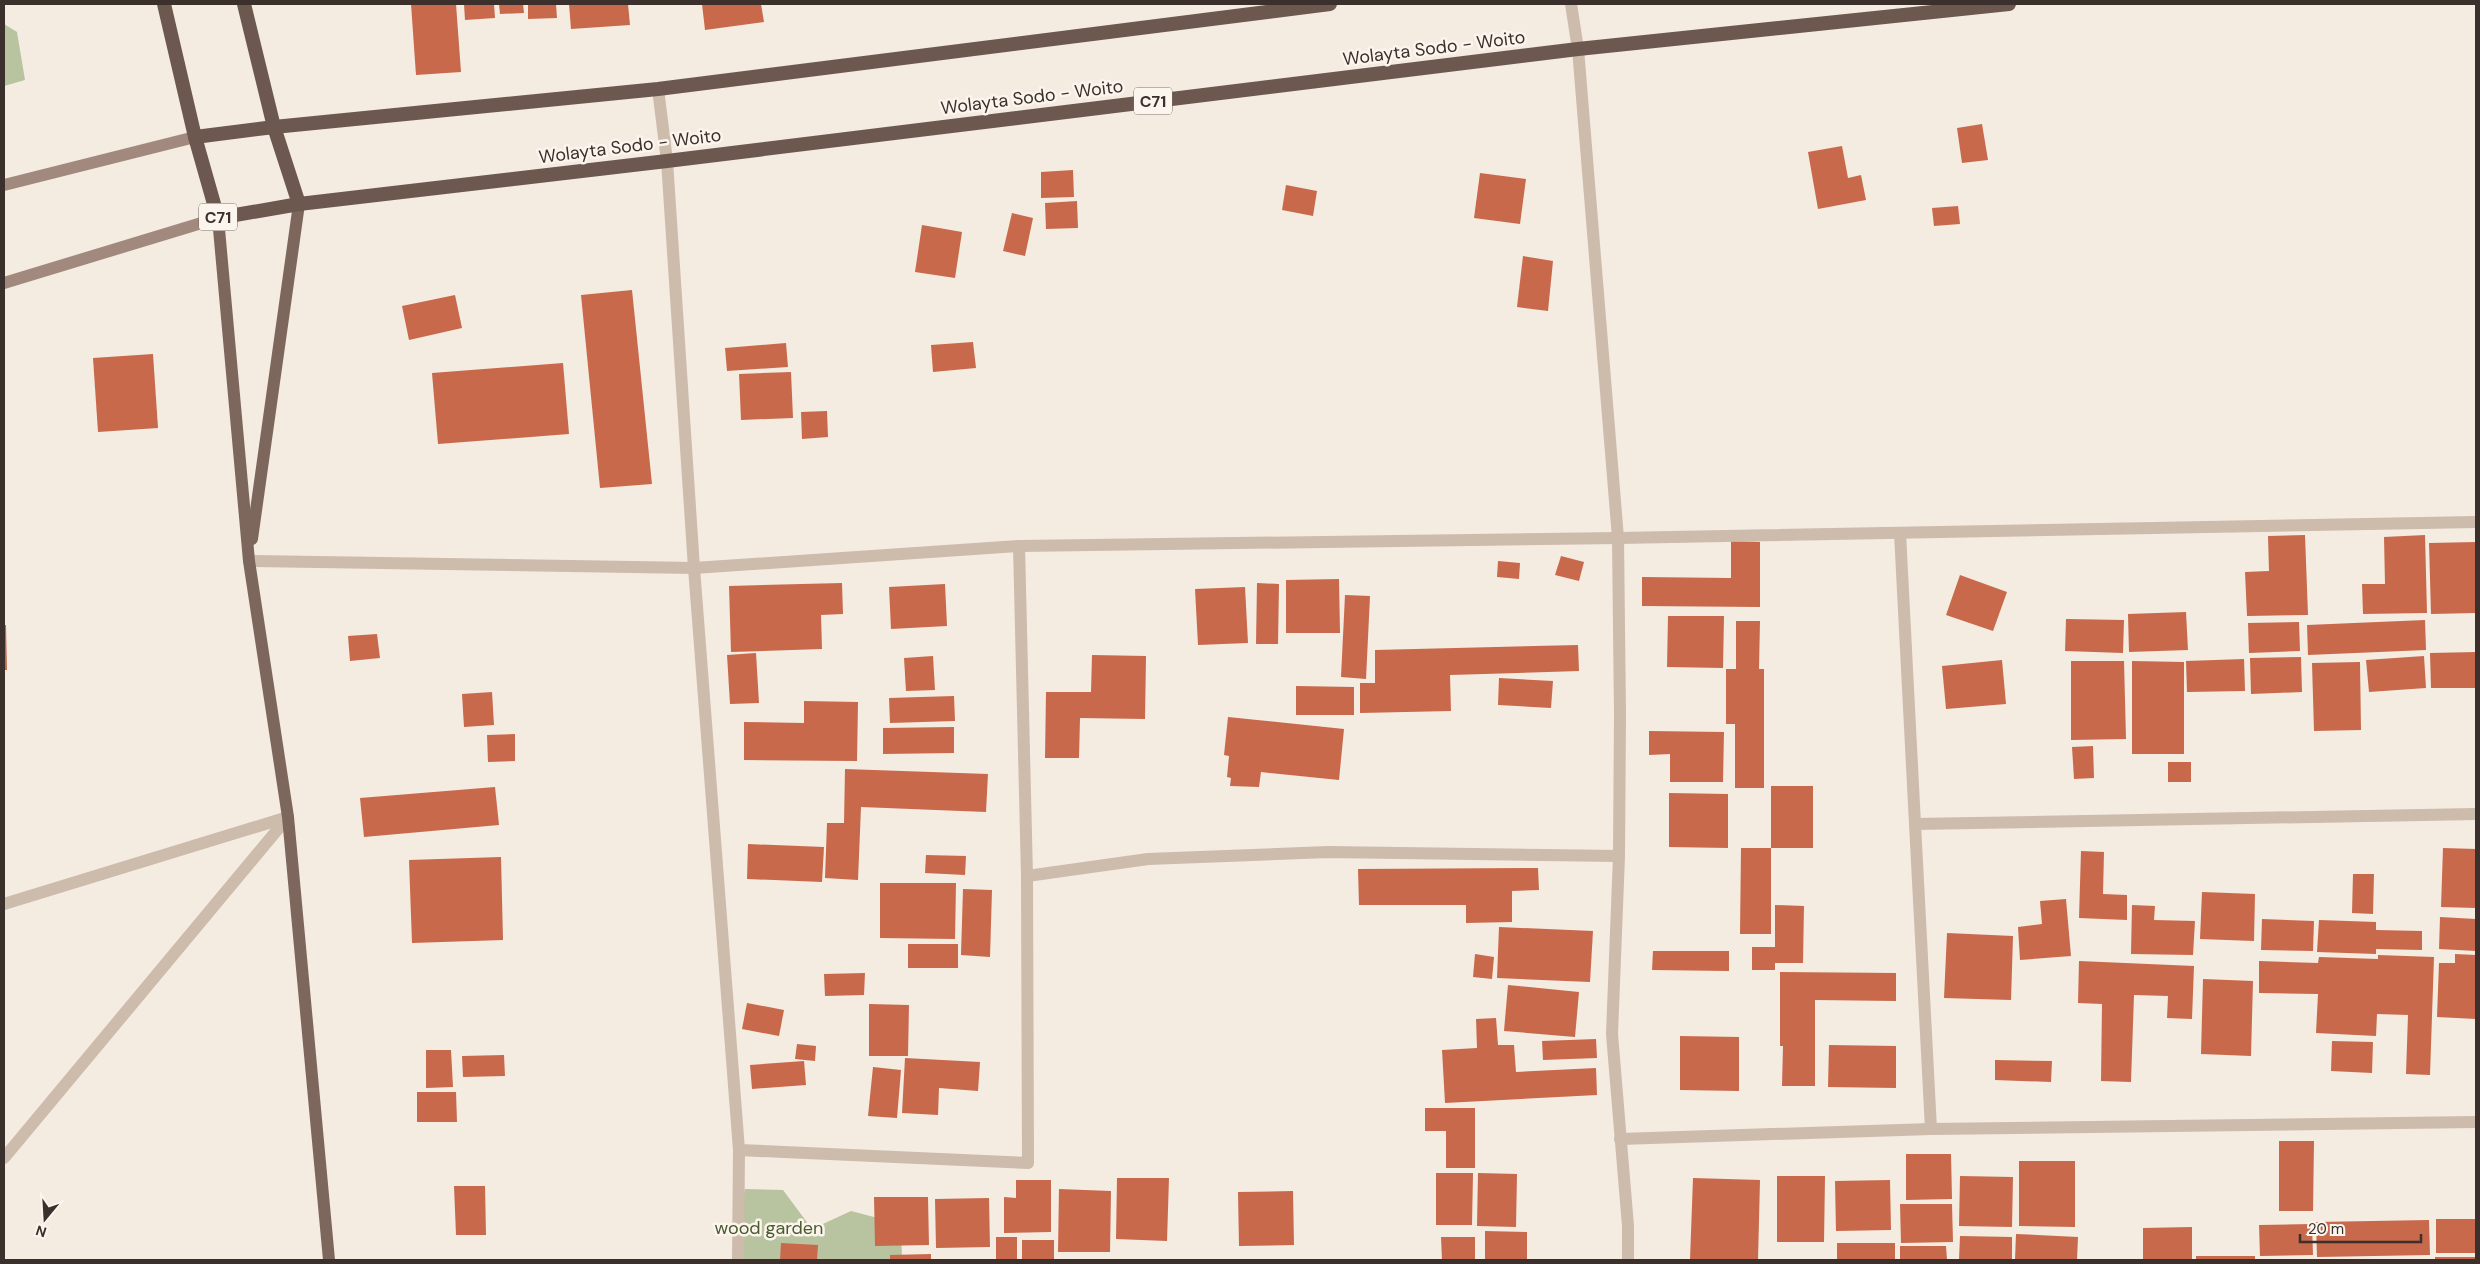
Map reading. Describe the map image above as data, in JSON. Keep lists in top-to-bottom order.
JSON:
{
  "streets": {
    "highway": ["Wolayta Sodo - Woito", "C71"]
  },
  "crossings": [
    ["Wolayta Sodo - Woito", "C71"]
  ],
  "parks": ["wood garden"],
  "scale_bar": "20 m",
  "north": "bottom"
}
